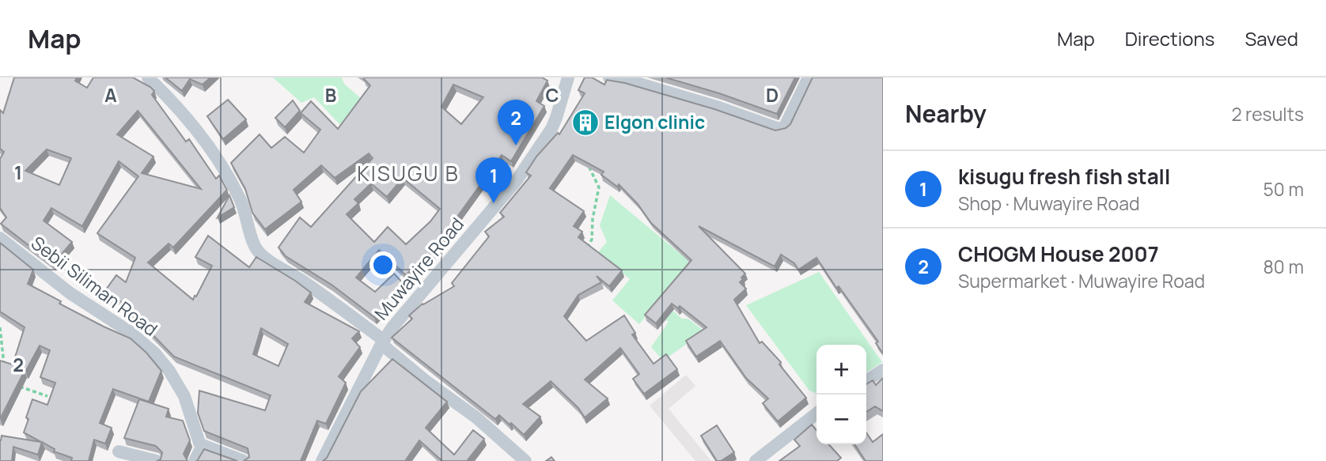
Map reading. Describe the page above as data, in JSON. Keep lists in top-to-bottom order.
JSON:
{
  "streets": {
    "street": ["Muwayire Road", "Sebii Siliman Road"]
  },
  "districts": ["KISUGU B"],
  "places": {
    "building": ["Elgon clinic"]
  },
  "page": {
    "header": "Map",
    "nav": ["Map", "Directions", "Saved"],
    "heading": ["Nearby", "2 results"],
    "pins": ["2", "1"],
    "list": [
      {
        "mark": "1",
        "name": "kisugu fresh fish stall",
        "note": "Shop · Muwayire Road",
        "value": "50 m"
      },
      {
        "mark": "2",
        "name": "CHOGM House 2007",
        "note": "Supermarket · Muwayire Road",
        "value": "80 m"
      }
    ],
    "map_buttons": ["+", "−"]
  },
  "grid": {
    "columns": [
      "A",
      "B",
      "C",
      "D"
    ],
    "rows": ["1", "2"]
  }
}
